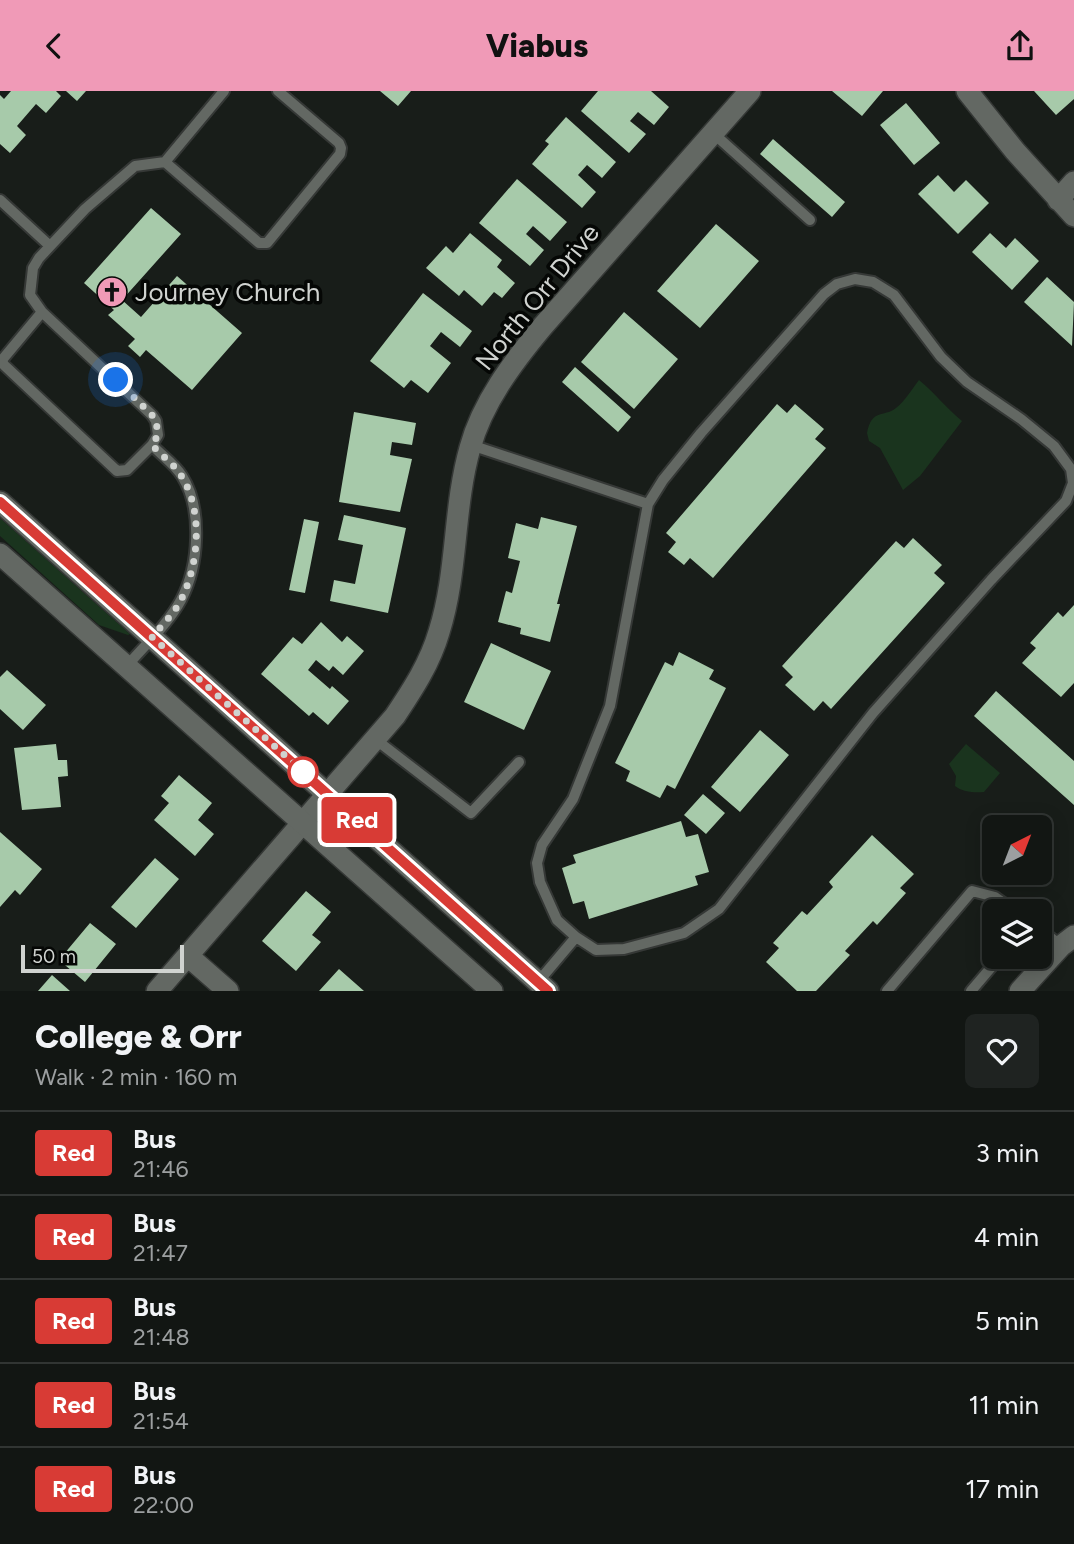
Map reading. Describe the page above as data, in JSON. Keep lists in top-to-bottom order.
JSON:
{
  "streets": {
    "street": ["North Orr Drive"]
  },
  "places": {
    "church": ["Journey Church"]
  },
  "lines": ["bus line Red"],
  "scale_bar": "50 m",
  "north": "top right",
  "page": {
    "header": "Viabus",
    "on_map": "Red",
    "scale": "50 m",
    "heading": ["College & Orr", "Walk · 2 min · 160 m"],
    "list": [
      {
        "mark": "Red",
        "name": "Bus",
        "note": "21:46",
        "value": "3 min"
      },
      {
        "mark": "Red",
        "name": "Bus",
        "note": "21:47",
        "value": "4 min"
      },
      {
        "mark": "Red",
        "name": "Bus",
        "note": "21:48",
        "value": "5 min"
      },
      {
        "mark": "Red",
        "name": "Bus",
        "note": "21:54",
        "value": "11 min"
      },
      {
        "mark": "Red",
        "name": "Bus",
        "note": "22:00",
        "value": "17 min"
      }
    ]
  }
}
